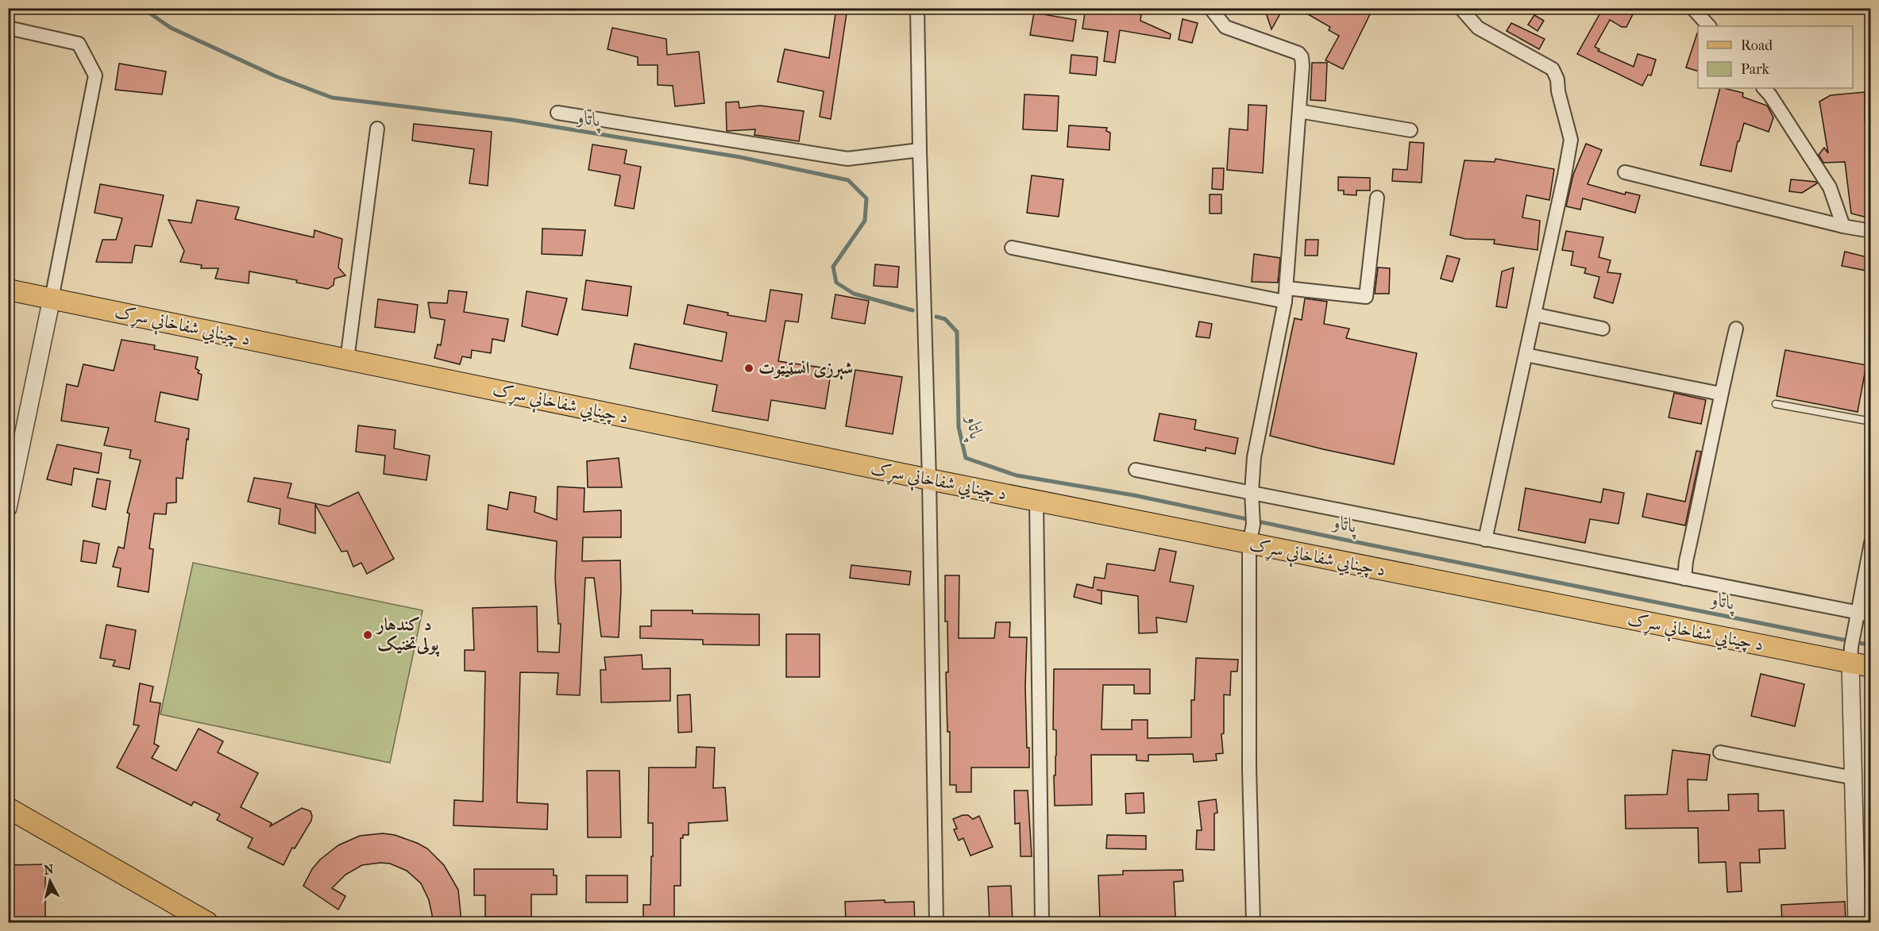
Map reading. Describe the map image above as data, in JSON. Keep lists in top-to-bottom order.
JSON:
{
  "streets": {
    "main road": ["د چينايي شفاخانې سړک"]
  },
  "water": ["پاتاو"],
  "places": ["شېرزی انسټيټوت", "د کندهار پولی‌تخنیک"],
  "legend": ["Road", "Park"],
  "north": "top"
}
